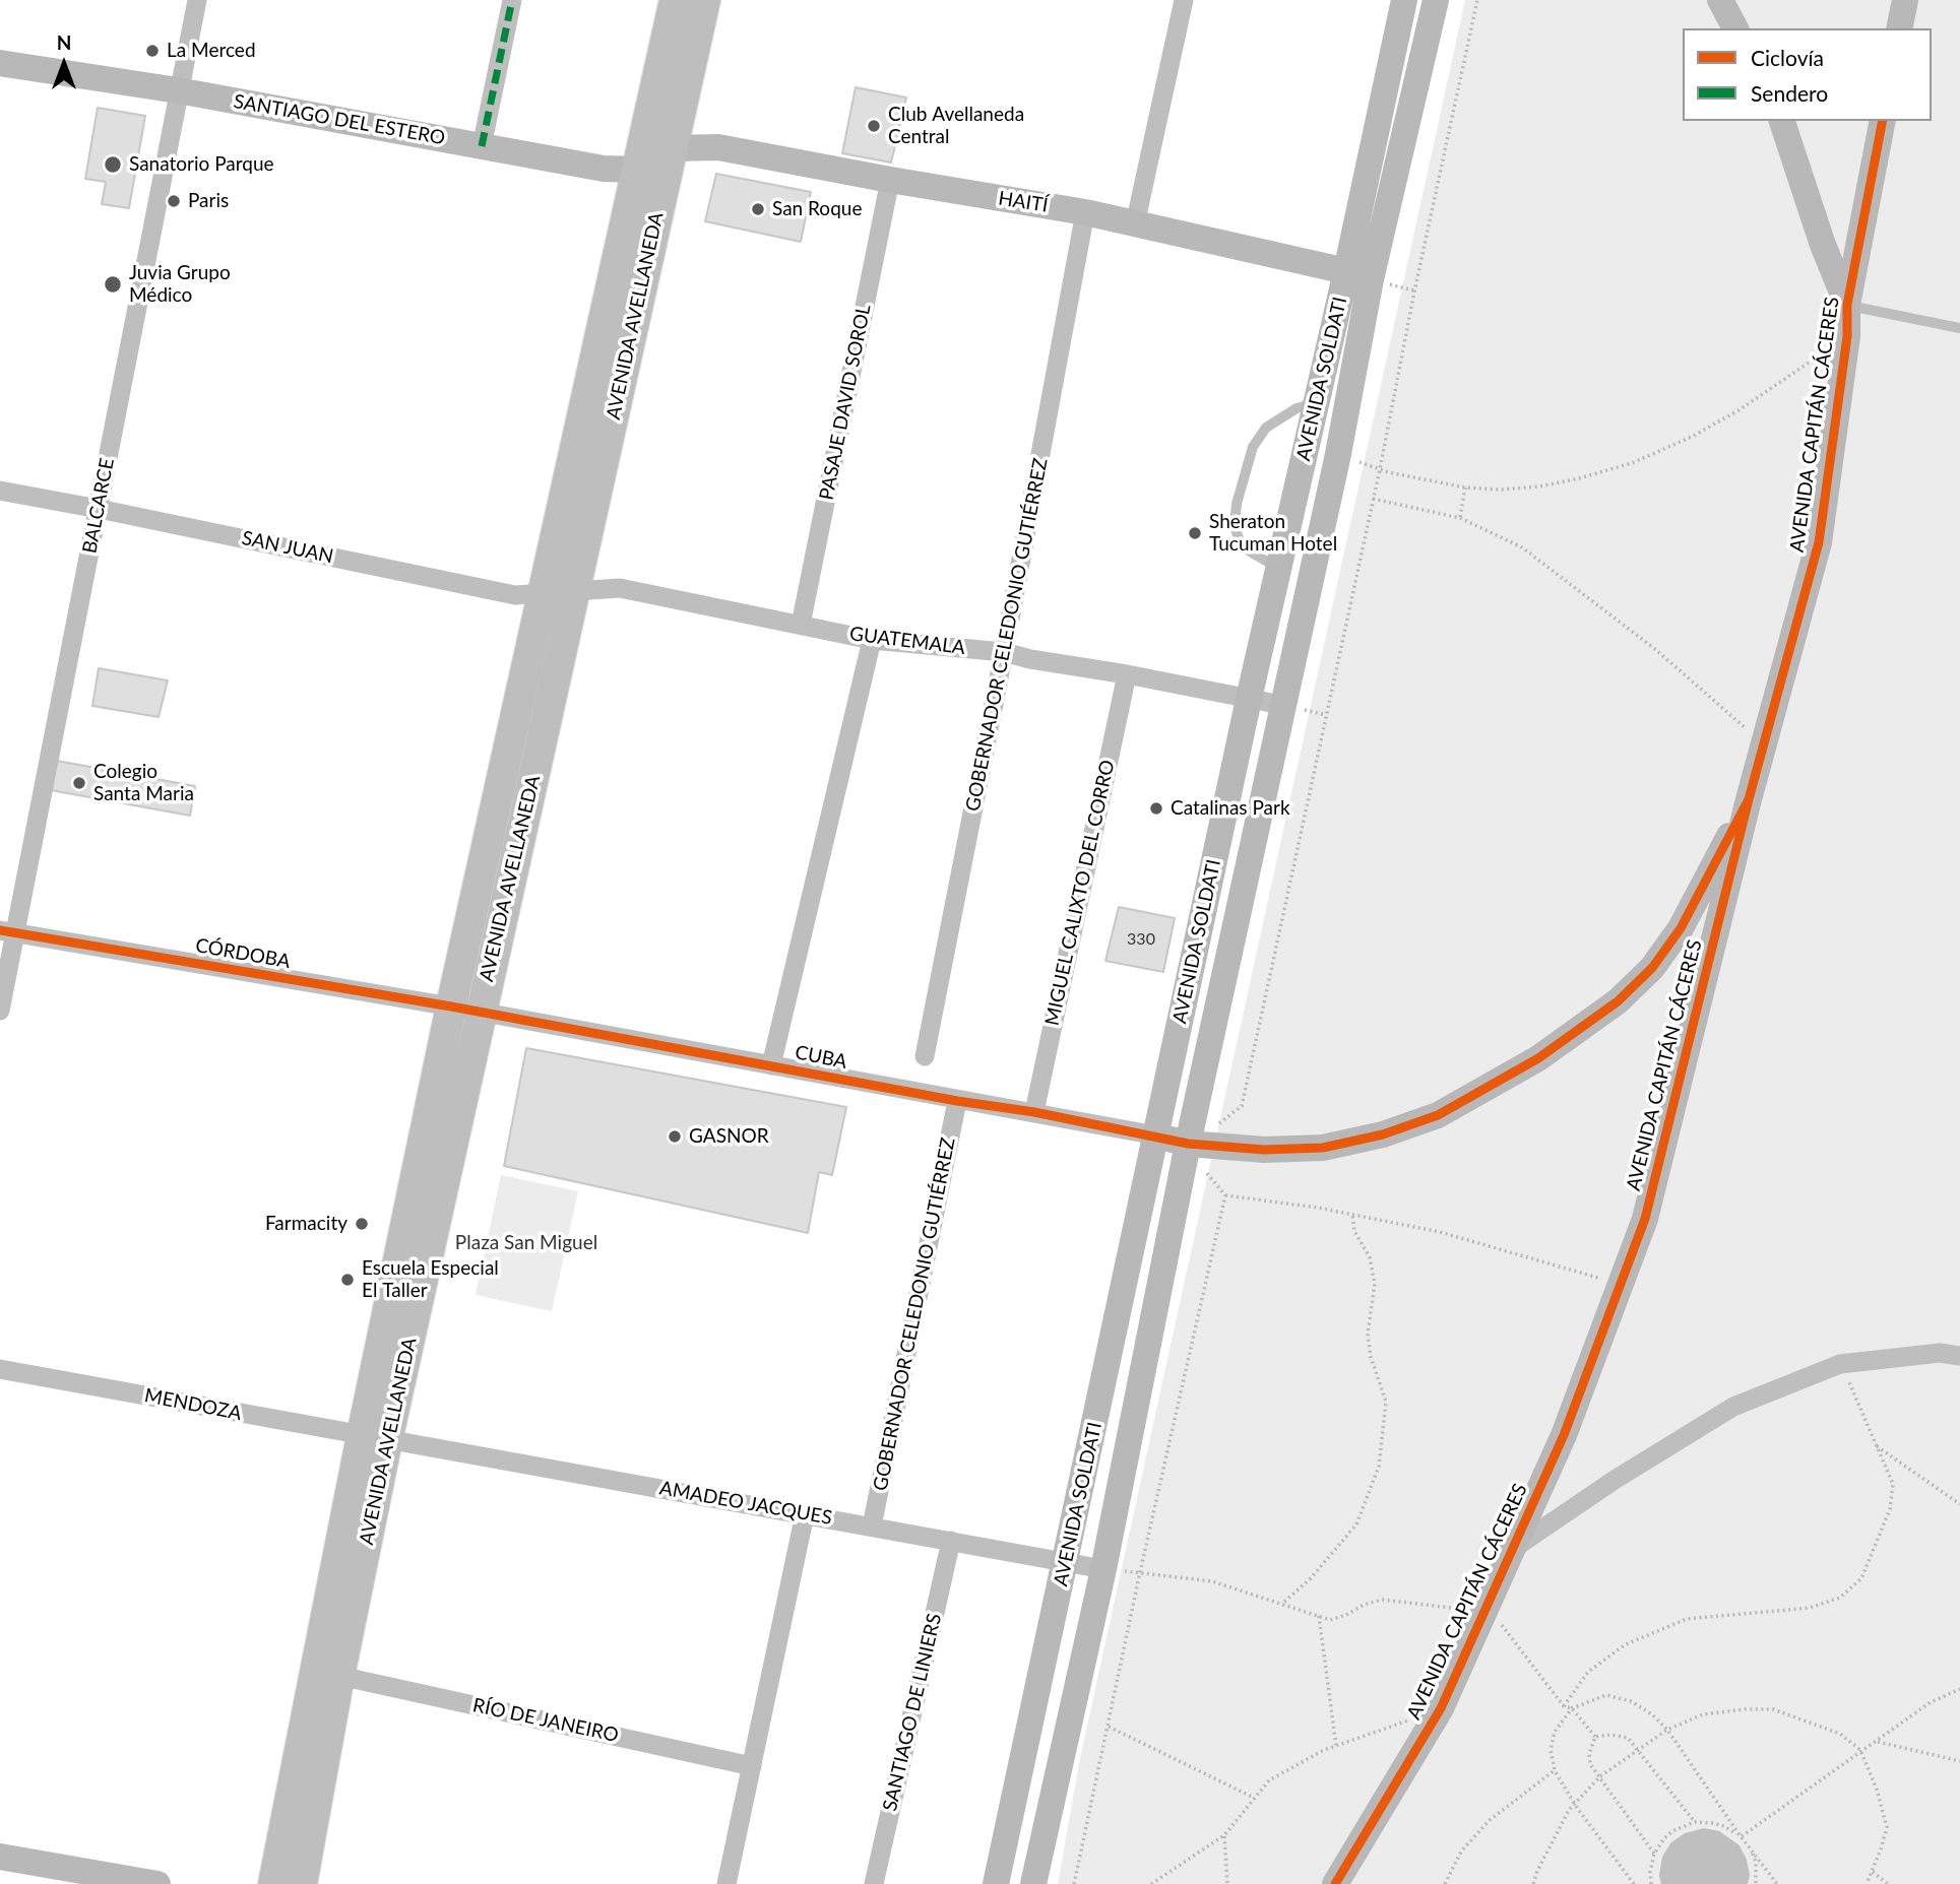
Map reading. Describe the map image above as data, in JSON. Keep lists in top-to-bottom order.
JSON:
{
  "streets": {
    "main road": ["AVENIDA AVELLANEDA"],
    "street": [
      "SANTIAGO DEL ESTERO",
      "HAITÍ",
      "AVENIDA SOLDATI",
      "PASAJE DAVID SOROL",
      "AVENIDA CAPITÁN CÁCERES",
      "BALCARCE",
      "SAN JUAN",
      "GOBERNADOR CELEDONIO GUTIÉRREZ",
      "GUATEMALA",
      "MIGUEL CALIXTO DEL CORRO",
      "CÓRDOBA",
      "CUBA",
      "MENDOZA",
      "AMADEO JACQUES",
      "SANTIAGO DE LINIERS",
      "RÍO DE JANEIRO"
    ]
  },
  "crossings": [
    ["SANTIAGO DEL ESTERO", "AVENIDA AVELLANEDA"],
    ["SANTIAGO DEL ESTERO", "BALCARCE"],
    ["HAITÍ", "AVENIDA AVELLANEDA"],
    ["HAITÍ", "AVENIDA SOLDATI"],
    ["HAITÍ", "PASAJE DAVID SOROL"],
    ["HAITÍ", "GOBERNADOR CELEDONIO GUTIÉRREZ"],
    ["AVENIDA AVELLANEDA", "SAN JUAN"],
    ["AVENIDA AVELLANEDA", "GUATEMALA"],
    ["AVENIDA AVELLANEDA", "CÓRDOBA"],
    ["AVENIDA AVELLANEDA", "CUBA"],
    ["AVENIDA AVELLANEDA", "MENDOZA"],
    ["AVENIDA AVELLANEDA", "AMADEO JACQUES"],
    ["AVENIDA AVELLANEDA", "RÍO DE JANEIRO"],
    ["AVENIDA SOLDATI", "GUATEMALA"],
    ["AVENIDA SOLDATI", "CUBA"],
    ["AVENIDA SOLDATI", "AMADEO JACQUES"],
    ["PASAJE DAVID SOROL", "GUATEMALA"],
    ["BALCARCE", "SAN JUAN"],
    ["BALCARCE", "CÓRDOBA"],
    ["SAN JUAN", "GUATEMALA"],
    ["GOBERNADOR CELEDONIO GUTIÉRREZ", "GUATEMALA"],
    ["GOBERNADOR CELEDONIO GUTIÉRREZ", "CUBA"],
    ["GOBERNADOR CELEDONIO GUTIÉRREZ", "AMADEO JACQUES"],
    ["GUATEMALA", "MIGUEL CALIXTO DEL CORRO"],
    ["MIGUEL CALIXTO DEL CORRO", "CUBA"],
    ["CÓRDOBA", "CUBA"],
    ["MENDOZA", "AMADEO JACQUES"],
    ["AMADEO JACQUES", "SANTIAGO DE LINIERS"]
  ],
  "parks": ["Plaza San Miguel"],
  "places": [
    "La Merced",
    "Club Avellaneda Central",
    "Sanatorio Parque",
    "Paris",
    "San Roque",
    "Juvia Grupo Médico",
    "Sheraton Tucuman Hotel",
    "Colegio Santa Maria",
    "Catalinas Park",
    "GASNOR",
    "Farmacity",
    "Escuela Especial El Taller"
  ],
  "house_numbers": ["330"],
  "legend": ["Ciclovía", "Sendero"],
  "north": "top"
}
